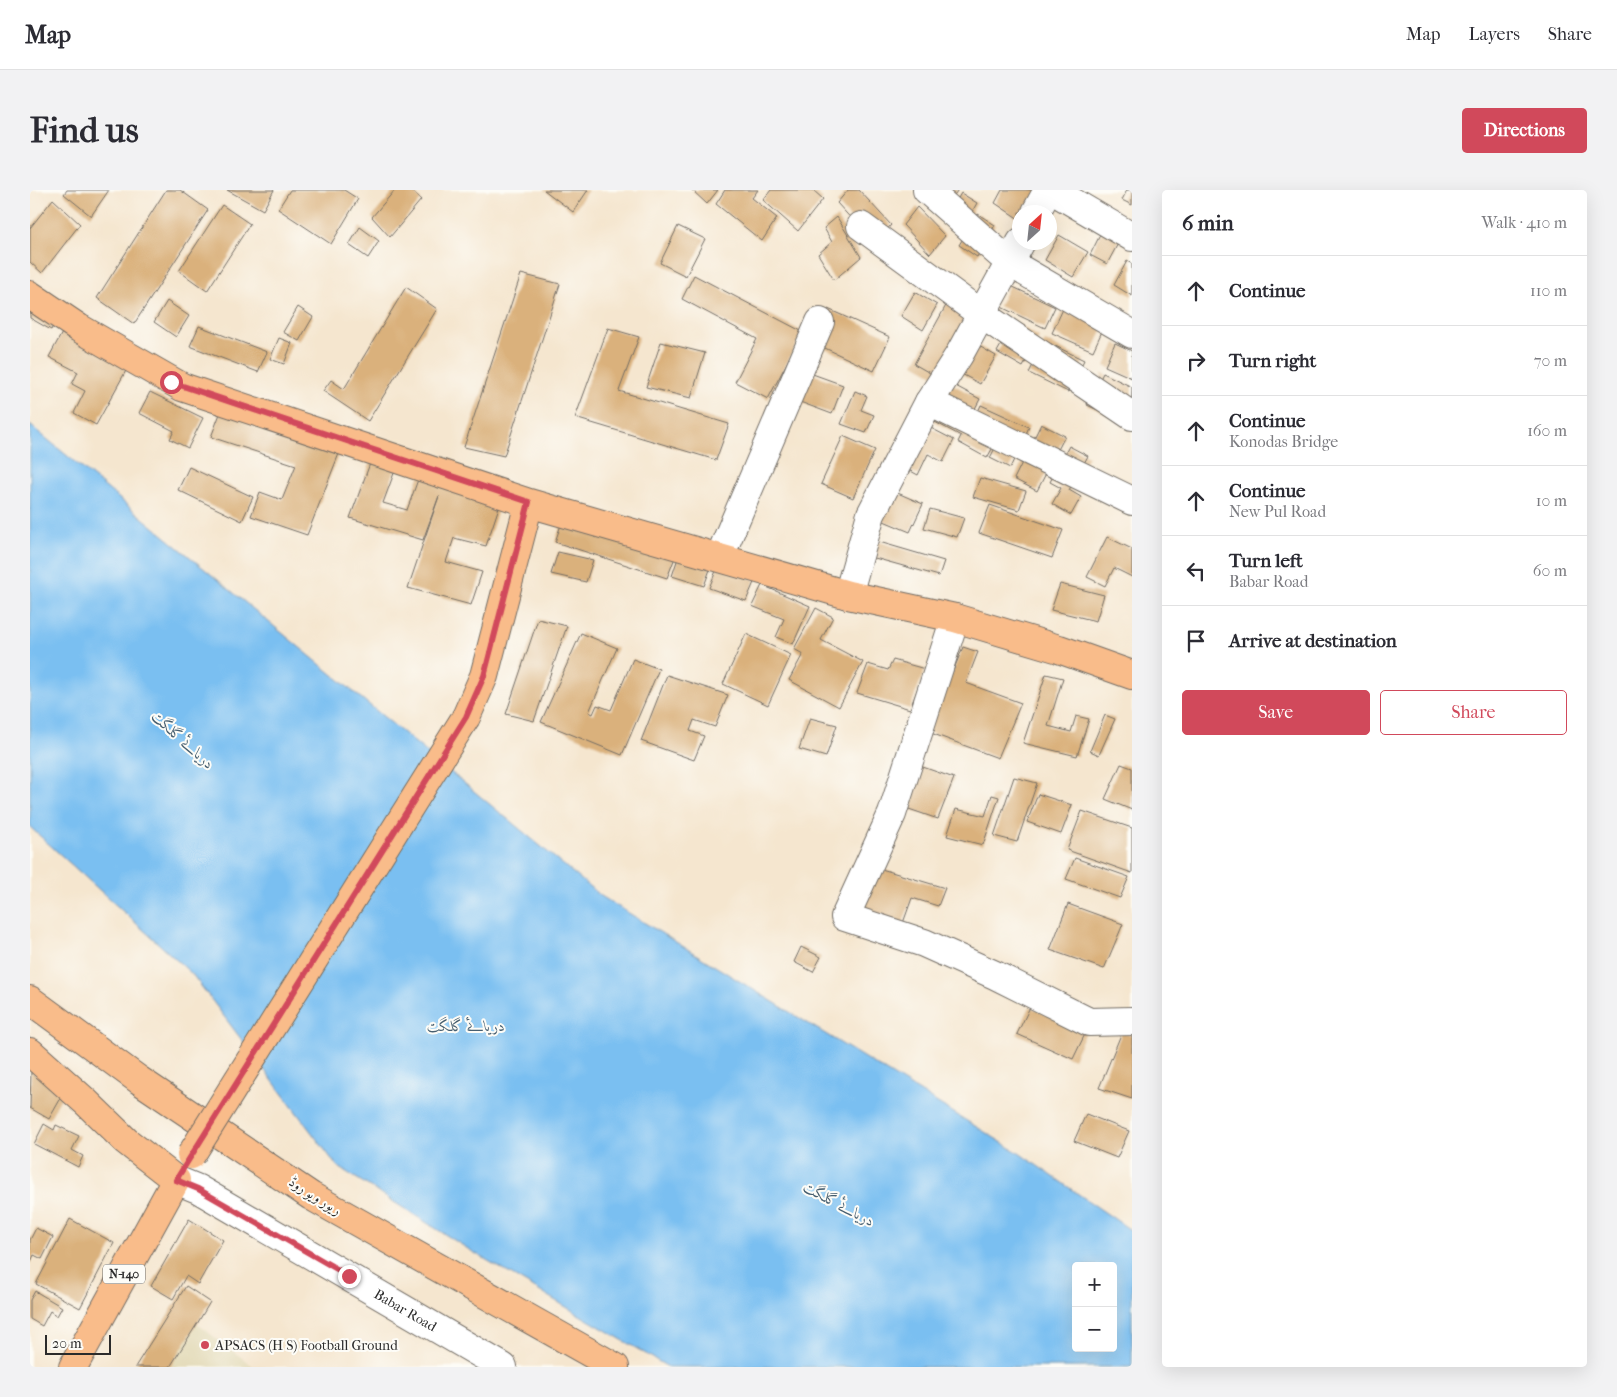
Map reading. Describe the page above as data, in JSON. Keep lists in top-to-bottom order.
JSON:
{
  "streets": {
    "main road": ["ریور ویو روڈ", "N-140"],
    "street": ["Babar Road"]
  },
  "crossings": [
    ["N-140", "Babar Road"]
  ],
  "water": ["دریائے گلگت"],
  "places": ["APSACS (H S) Football Ground"],
  "scale_bar": "20 m",
  "north": "top right",
  "page": {
    "header": "Map",
    "nav": ["Map", "Layers", "Share"],
    "buttons": [
      "Directions",
      ["Save", "Share"]
    ],
    "title": "Find us",
    "heading": ["6 min", "Walk · 410 m"],
    "list": [
      ["Continue", "110 m"],
      ["Turn right", "70 m"],
      ["Continue", "Konodas Bridge", "160 m"],
      ["Continue", "New Pul Road", "10 m"],
      ["Turn left", "Babar Road", "60 m"],
      "Arrive at destination"
    ],
    "map_buttons": ["+", "−"],
    "scale": "20 m"
  }
}
